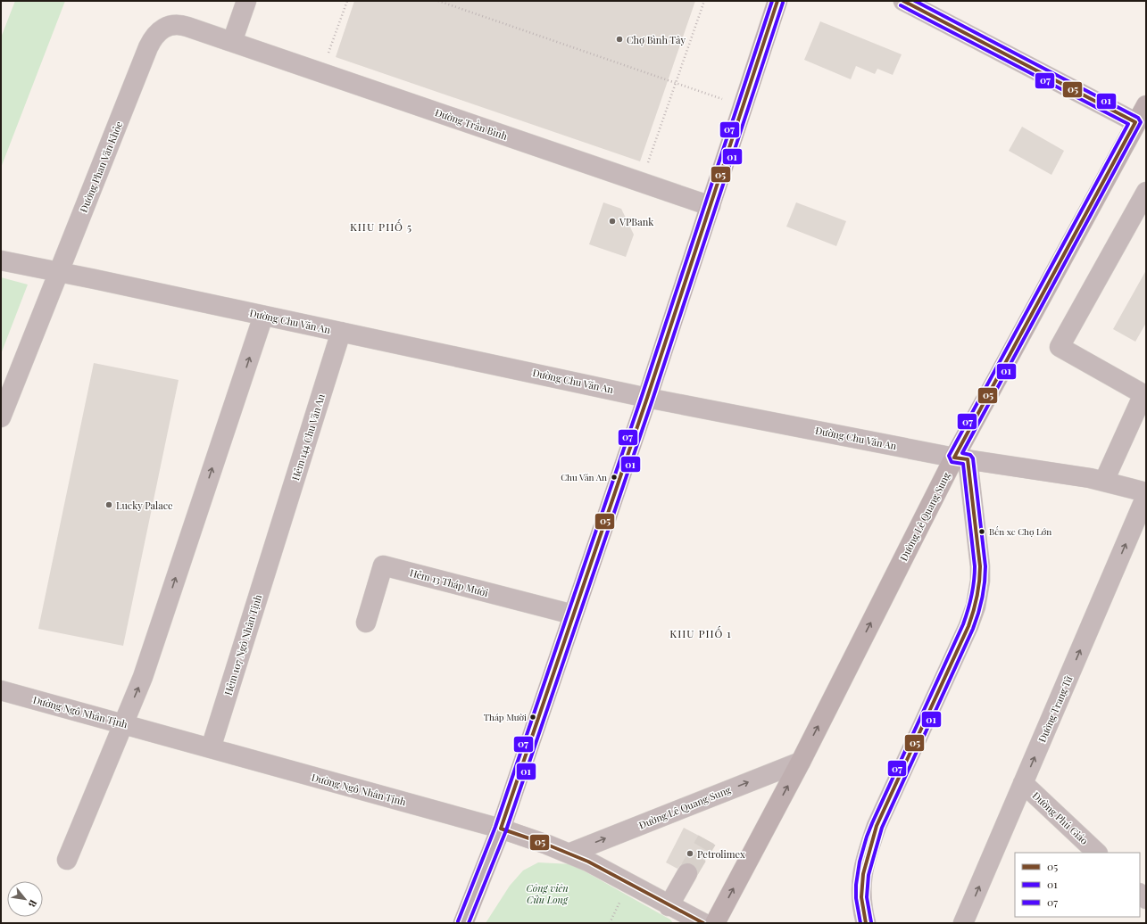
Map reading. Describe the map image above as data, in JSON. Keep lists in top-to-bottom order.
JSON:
{
  "streets": {
    "main road": ["Đường Lê Quang Sung"],
    "street": [
      "Đường Trần Bình",
      "Đường Phan Văn Khỏe",
      "Đường Chu Văn An",
      "Hẻm 144 Chu Văn An",
      "Hẻm 13 Tháp Mười",
      "Hẻm 107 Ngô Nhân Tịnh",
      "Đường Trang Tử",
      "Đường Ngô Nhân Tịnh",
      "Đường Phú Giáo"
    ]
  },
  "crossings": [
    ["Đường Trần Bình", "Đường Phan Văn Khỏe"],
    ["Đường Phan Văn Khỏe", "Đường Chu Văn An"],
    ["Đường Chu Văn An", "Hẻm 144 Chu Văn An"],
    ["Đường Chu Văn An", "Đường Lê Quang Sung"],
    ["Hẻm 144 Chu Văn An", "Hẻm 107 Ngô Nhân Tịnh"],
    ["Đường Lê Quang Sung", "Đường Ngô Nhân Tịnh"],
    ["Hẻm 107 Ngô Nhân Tịnh", "Đường Ngô Nhân Tịnh"],
    ["Đường Trang Tử", "Đường Phú Giáo"]
  ],
  "one_way": ["Đường Lê Quang Sung"],
  "districts": ["KHU PHỐ 5", "KHU PHỐ 1"],
  "parks": ["Công viên Cửu Long"],
  "places": [
    "Chợ Bình Tây",
    "VPBank",
    "Chu Văn An",
    "Lucky Palace",
    "Bến xe Chợ Lớn",
    "Tháp Mười",
    "Petrolimex"
  ],
  "lines": ["transit line 05", "transit line 01", "transit line 07"],
  "legend": ["05", "01", "07"],
  "north": "bottom right"
}
